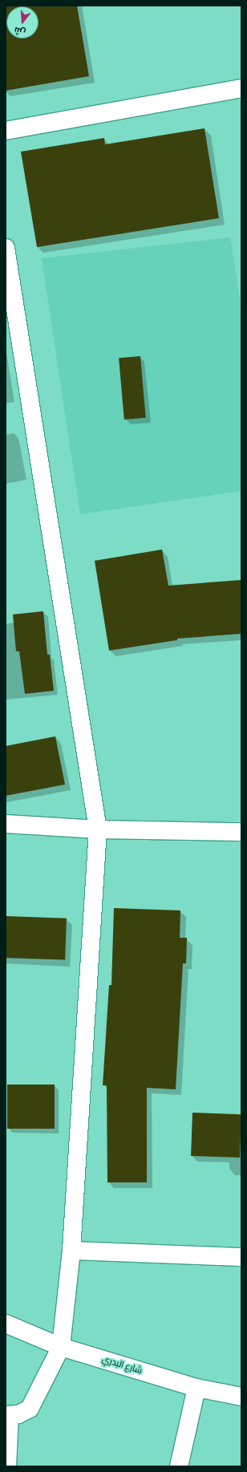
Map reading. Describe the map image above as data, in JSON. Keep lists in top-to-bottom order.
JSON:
{
  "streets": {
    "street": ["شارع البدري"]
  },
  "north": "bottom"
}
